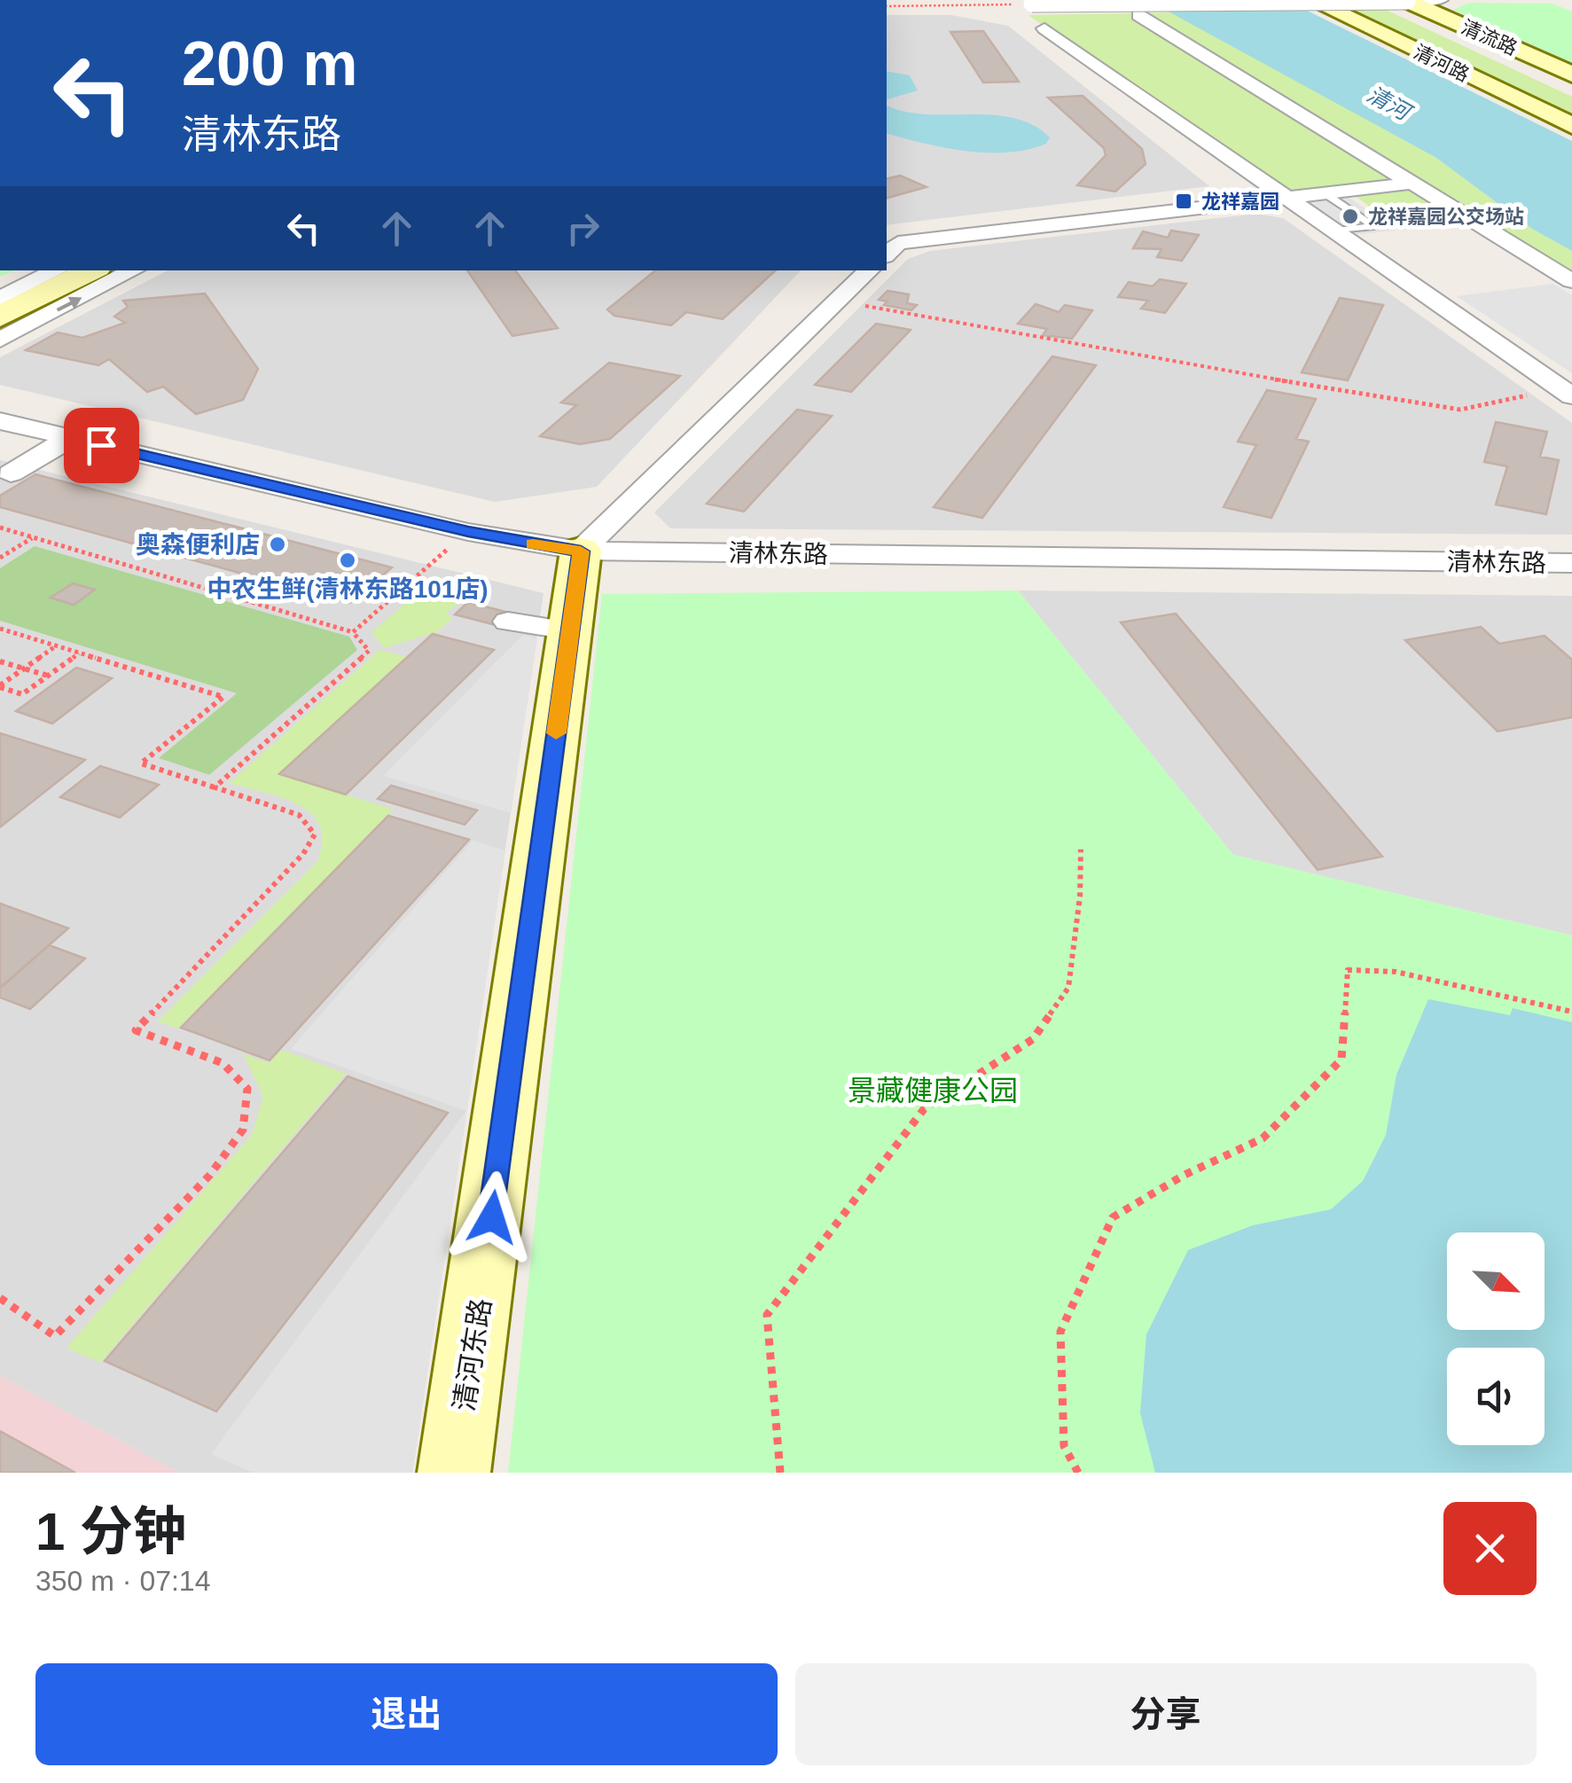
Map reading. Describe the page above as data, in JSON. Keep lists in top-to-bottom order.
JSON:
{
  "streets": {
    "street": [
      "清流路",
      "清河路",
      "清林东路",
      "清河东路"
    ]
  },
  "crossings": [
    ["清林东路", "清河东路"]
  ],
  "water": ["清河"],
  "parks": ["景藏健康公园"],
  "places": {
    "transit": ["龙祥嘉园"],
    "other": ["龙祥嘉园公交场站", "奥森便利店", "中农生鲜(清林东路101店)"]
  },
  "north": "bottom right",
  "page": {
    "turn": ["200 m", "清林东路"],
    "heading": ["1 分钟", "350 m · 07:14"],
    "buttons": ["退出", "分享"]
  }
}
